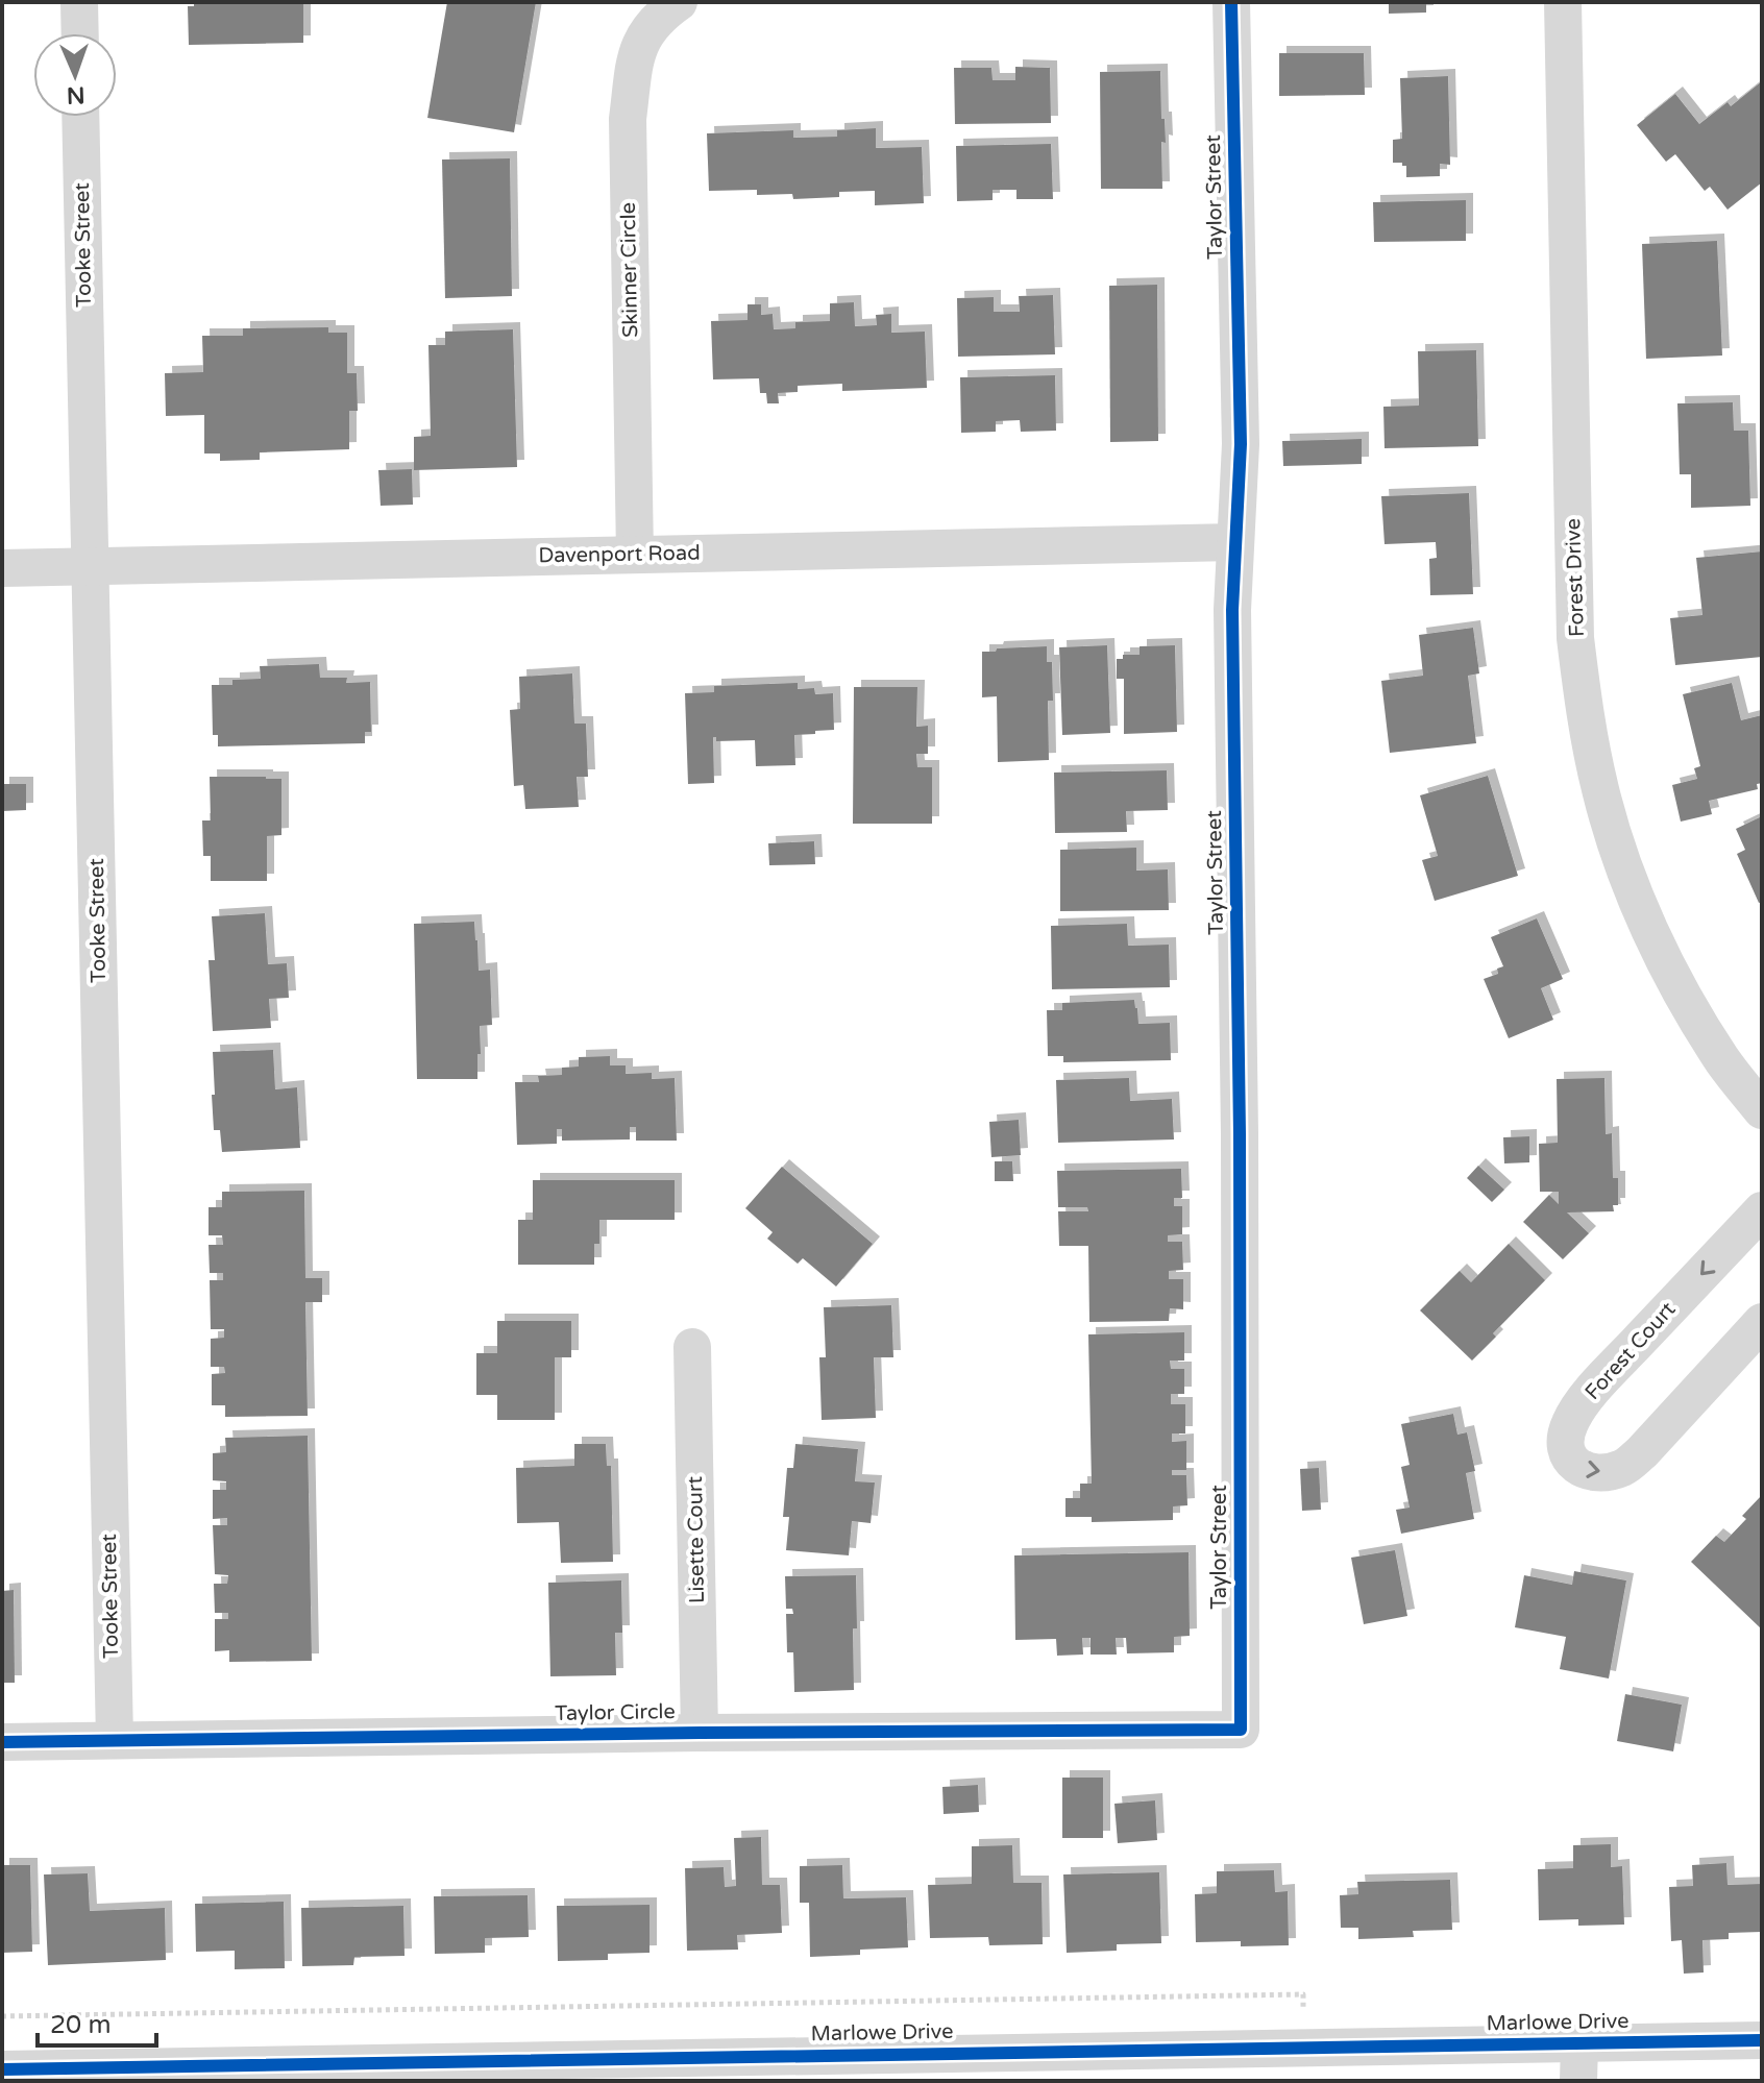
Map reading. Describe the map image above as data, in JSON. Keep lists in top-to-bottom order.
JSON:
{
  "streets": {
    "street": [
      "Taylor Street",
      "Tooke Street",
      "Skinner Circle",
      "Davenport Road",
      "Forest Drive",
      "Forest Court",
      "Lisette Court",
      "Taylor Circle",
      "Marlowe Drive"
    ]
  },
  "crossings": [
    ["Taylor Street", "Davenport Road"],
    ["Taylor Street", "Taylor Circle"],
    ["Tooke Street", "Davenport Road"],
    ["Tooke Street", "Taylor Circle"],
    ["Skinner Circle", "Davenport Road"],
    ["Lisette Court", "Taylor Circle"]
  ],
  "scale_bar": "20 m",
  "north": "bottom"
}
